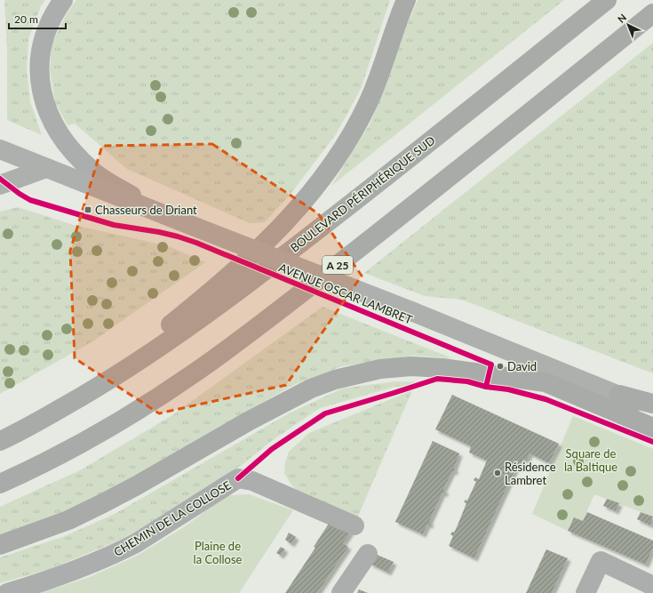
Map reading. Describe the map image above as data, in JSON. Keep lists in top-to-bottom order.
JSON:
{
  "streets": {
    "highway": ["BOULEVARD PÉRIPHÉRIQUE SUD", "A 25"],
    "main road": ["AVENUE OSCAR LAMBRET"],
    "street": ["CHEMIN DE LA COLLOSE"]
  },
  "parks": ["Square de la Baltique", "Plaine de la Collose"],
  "places": {
    "transit": ["Chasseurs de Driant"],
    "other": ["David", "Résidence Lambret"]
  },
  "scale_bar": "20 m",
  "north": "top left"
}
